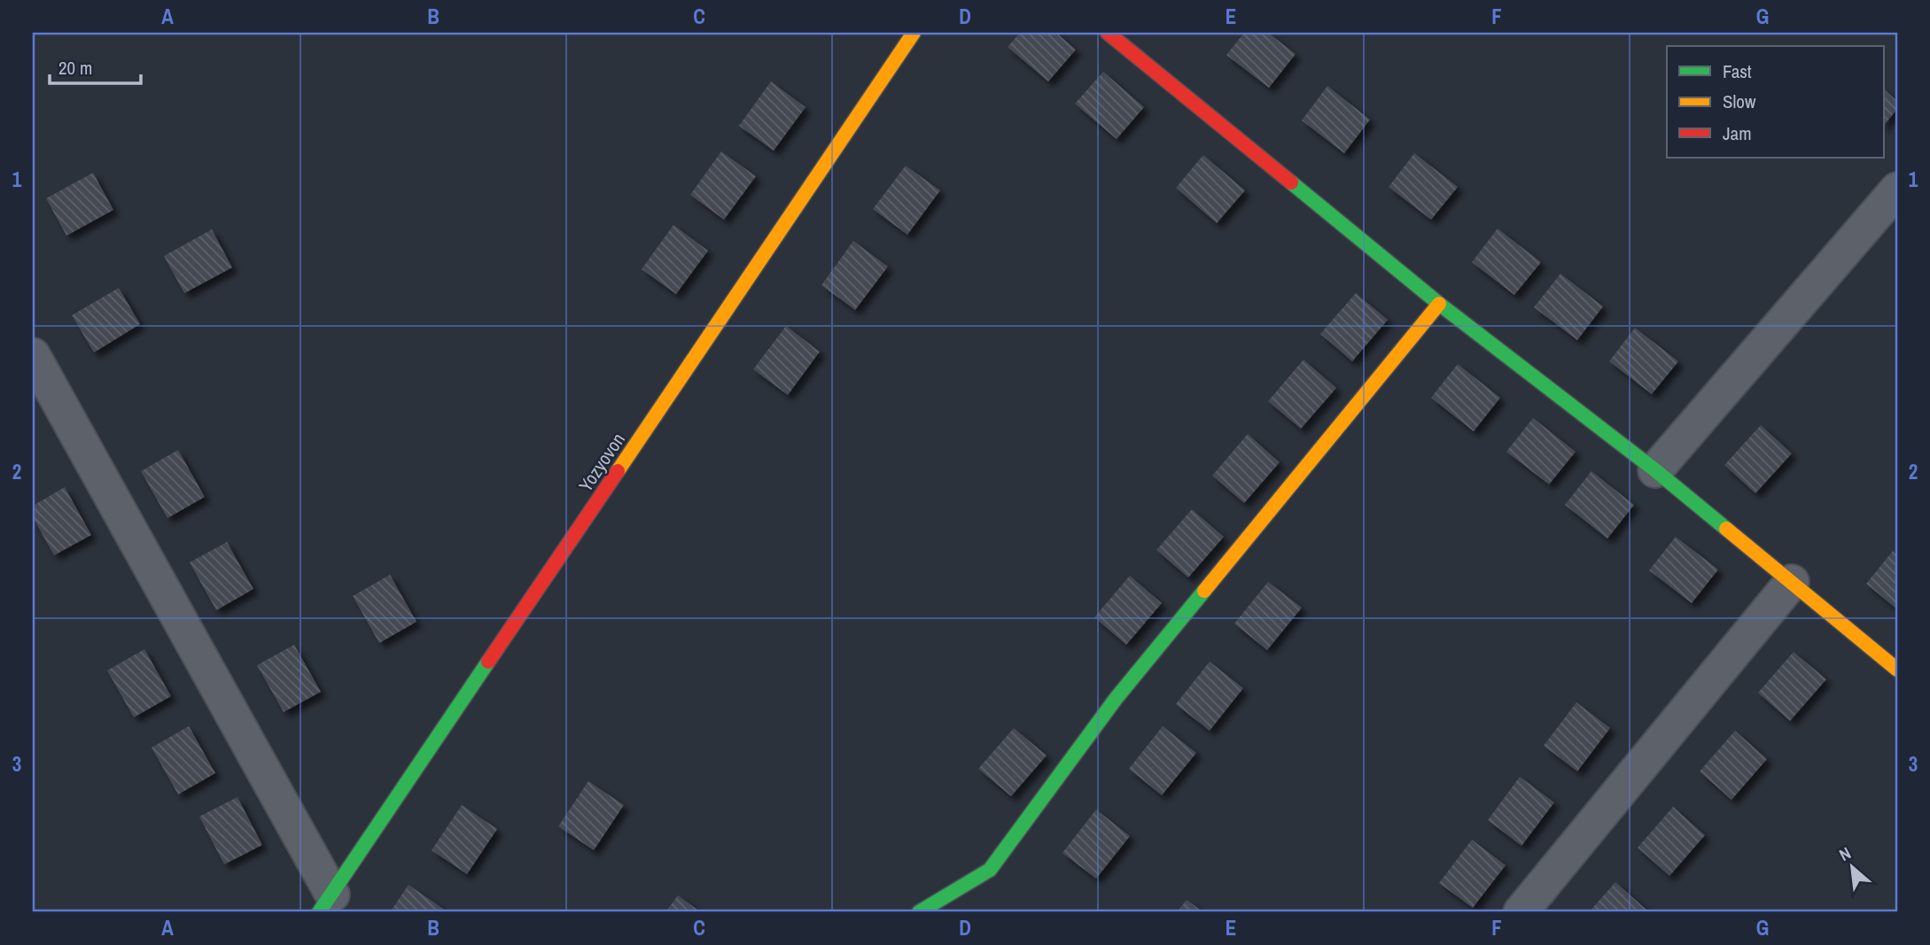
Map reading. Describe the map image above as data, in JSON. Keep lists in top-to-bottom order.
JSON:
{
  "streets": {
    "street": ["Yozyovon"]
  },
  "legend": ["Fast", "Slow", "Jam"],
  "scale_bar": "20 m",
  "north": "top left",
  "grid": {
    "columns": [
      "A",
      "B",
      "C",
      "D",
      "E",
      "F",
      "G"
    ],
    "rows": ["1", "2", "3"]
  }
}
